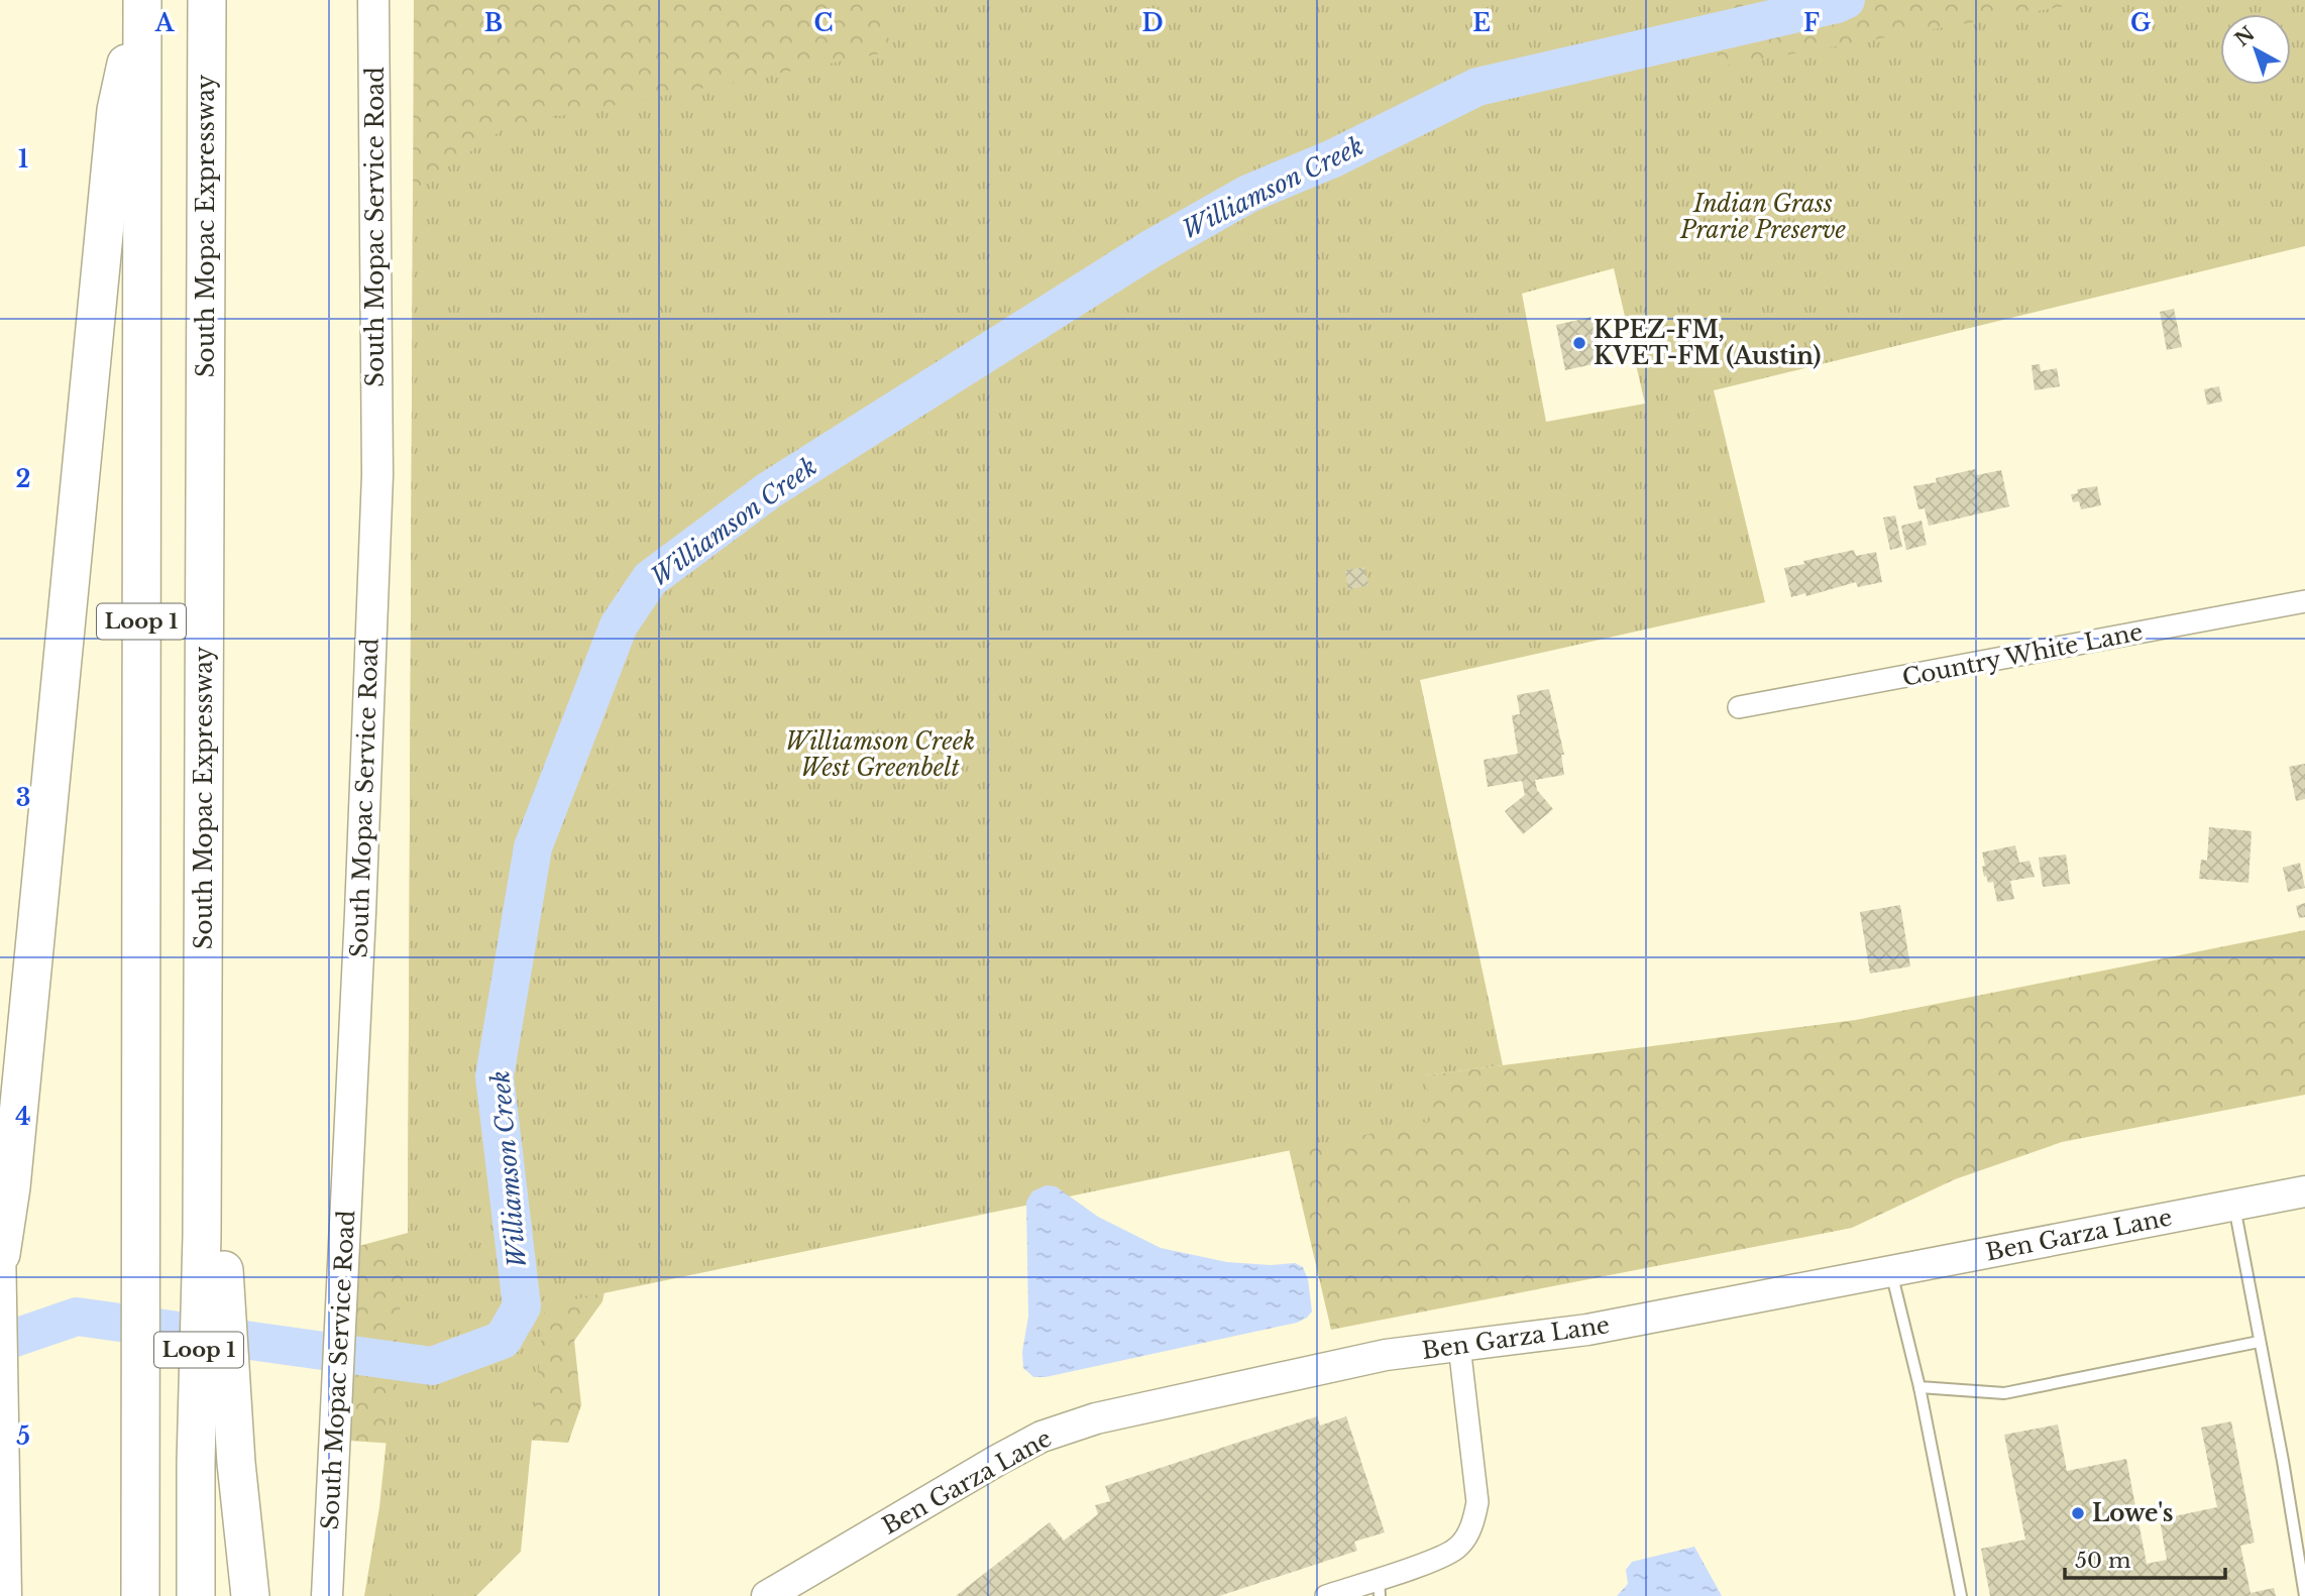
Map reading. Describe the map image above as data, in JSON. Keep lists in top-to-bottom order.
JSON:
{
  "streets": {
    "highway": ["South Mopac Expressway", "Loop 1"],
    "main road": ["South Mopac Service Road", "Ben Garza Lane"],
    "street": ["Country White Lane"]
  },
  "water": ["Williamson Creek"],
  "parks": ["Indian Grass Prarie Preserve", "Williamson Creek West Greenbelt"],
  "places": ["KPEZ-FM, KVET-FM (Austin)", "Lowe's"],
  "scale_bar": "50 m",
  "north": "top left",
  "grid": {
    "columns": [
      "A",
      "B",
      "C",
      "D",
      "E",
      "F",
      "G"
    ],
    "rows": [
      "1",
      "2",
      "3",
      "4",
      "5"
    ]
  }
}
